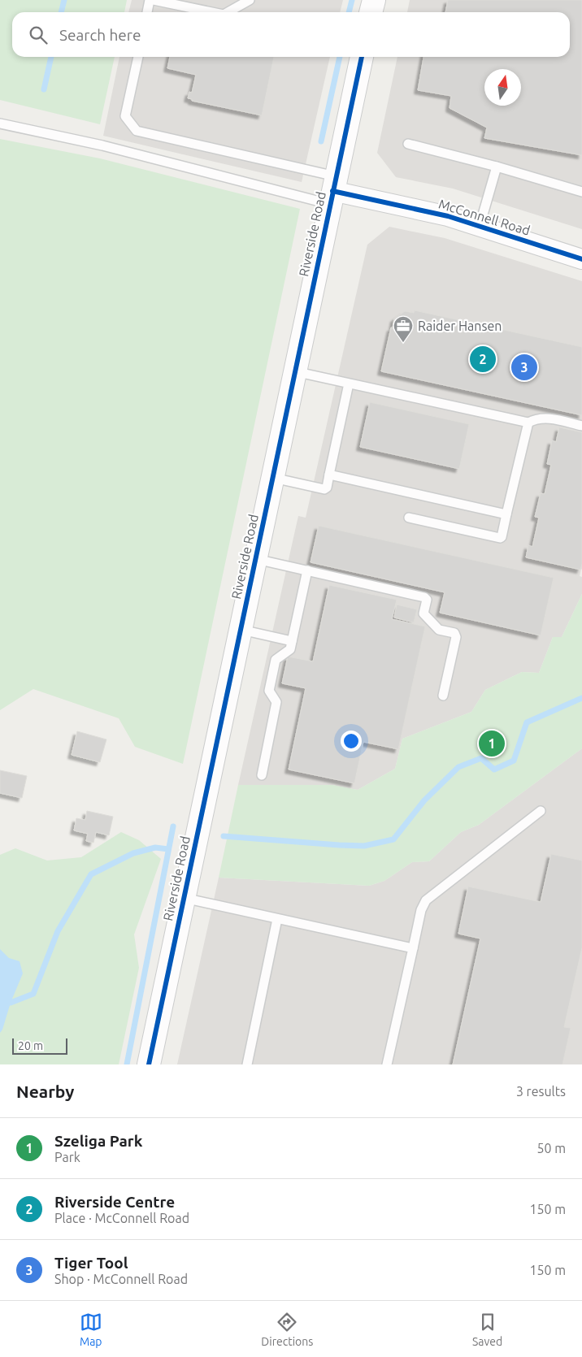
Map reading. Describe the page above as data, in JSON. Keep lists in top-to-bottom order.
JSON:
{
  "streets": {
    "street": ["McConnell Road", "Riverside Road"]
  },
  "crossings": [
    ["McConnell Road", "Riverside Road"]
  ],
  "places": {
    "office": ["Raider Hansen"]
  },
  "scale_bar": "20 m",
  "north": "top",
  "page": {
    "search": "Search here",
    "pins": ["2", "3", "1"],
    "scale": "20 m",
    "heading": ["Nearby", "3 results"],
    "list": [
      {
        "mark": "1",
        "name": "Szeliga Park",
        "note": "Park",
        "value": "50 m"
      },
      {
        "mark": "2",
        "name": "Riverside Centre",
        "note": "Place · McConnell Road",
        "value": "150 m"
      },
      {
        "mark": "3",
        "name": "Tiger Tool",
        "note": "Shop · McConnell Road",
        "value": "150 m"
      }
    ],
    "nav": ["Map", "Directions", "Saved"]
  }
}
